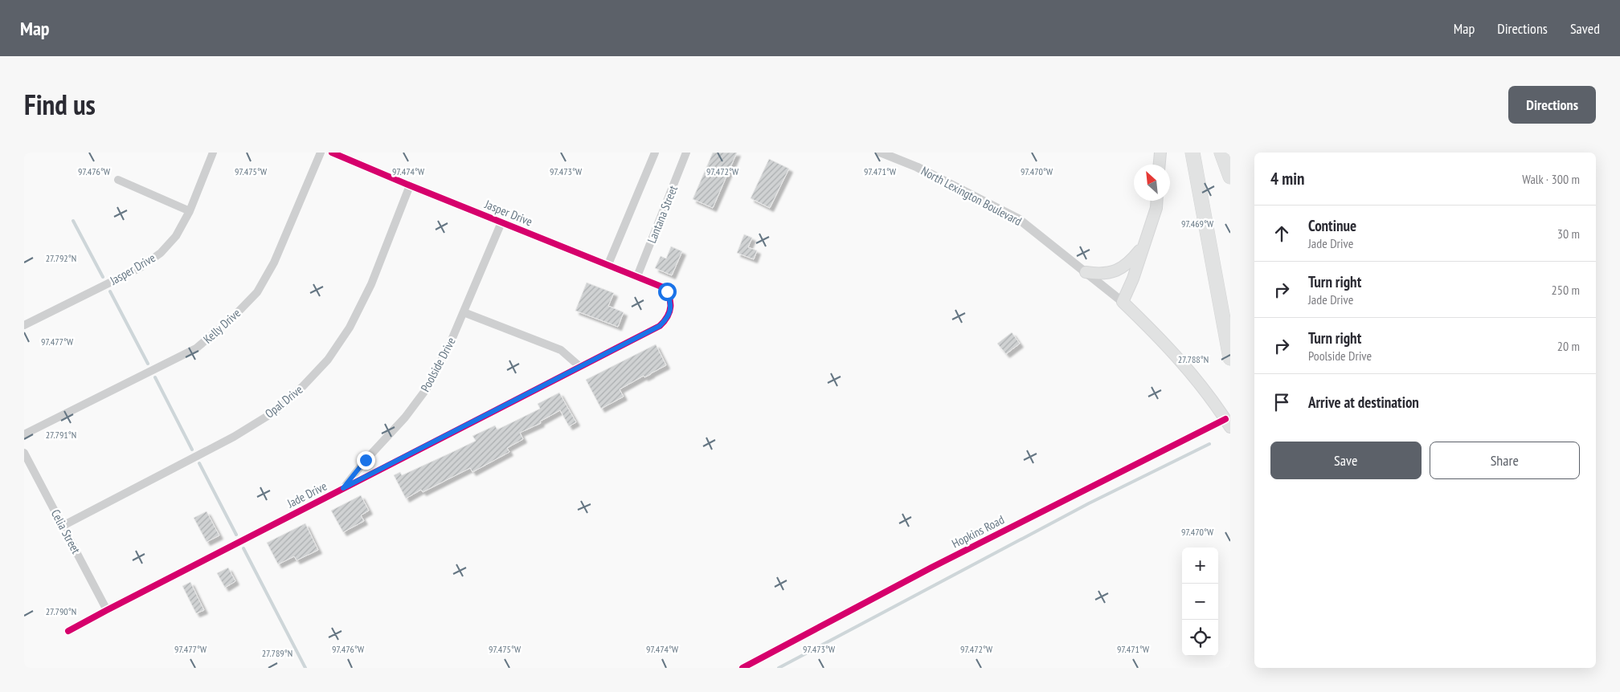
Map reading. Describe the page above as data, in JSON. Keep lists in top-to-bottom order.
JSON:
{
  "streets": {
    "main road": ["North Lexington Boulevard"],
    "street": [
      "Jasper Drive",
      "Lantana Street",
      "Kelly Drive",
      "Poolside Drive",
      "Opal Drive",
      "Jade Drive",
      "Celia Street",
      "Hopkins Road"
    ]
  },
  "crossings": [
    ["North Lexington Boulevard", "Hopkins Road"],
    ["Jasper Drive", "Lantana Street"],
    ["Jasper Drive", "Poolside Drive"],
    ["Jasper Drive", "Opal Drive"],
    ["Jasper Drive", "Jade Drive"],
    ["Poolside Drive", "Jade Drive"],
    ["Opal Drive", "Celia Street"],
    ["Jade Drive", "Celia Street"]
  ],
  "north": "top left",
  "page": {
    "header": "Map",
    "nav": ["Map", "Directions", "Saved"],
    "title": "Find us",
    "buttons": [
      "Directions",
      ["Save", "Share"]
    ],
    "heading": ["4 min", "Walk · 300 m"],
    "list": [
      ["Continue", "Jade Drive", "30 m"],
      ["Turn right", "Jade Drive", "250 m"],
      ["Turn right", "Poolside Drive", "20 m"],
      "Arrive at destination"
    ],
    "map_buttons": ["+", "−"]
  },
  "coordinates": [
    "97.476°W",
    "97.475°W",
    "97.474°W",
    "97.473°W",
    "97.472°W",
    "97.471°W",
    "97.470°W",
    "97.469°W",
    "27.792°N",
    "97.477°W",
    "27.788°N",
    "27.791°N",
    "27.790°N",
    "27.789°N"
  ]
}
